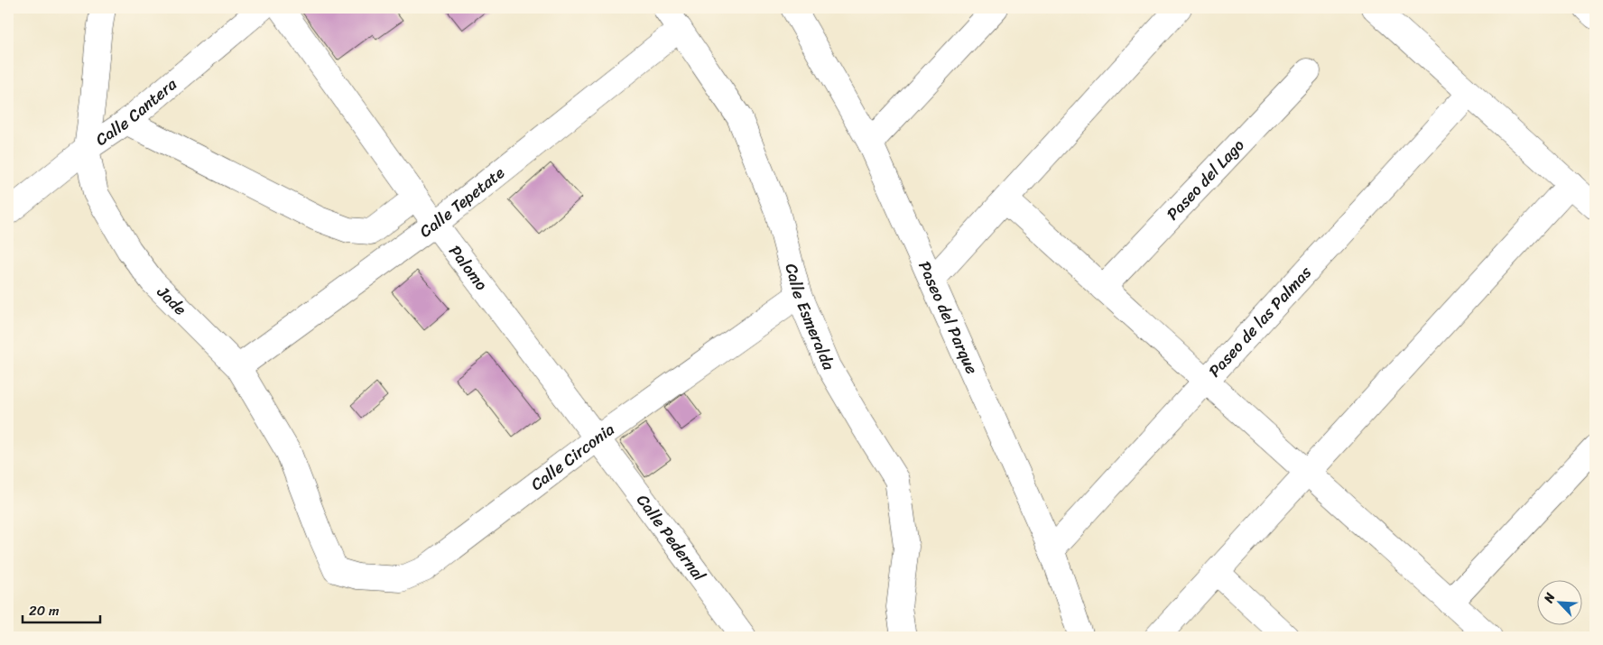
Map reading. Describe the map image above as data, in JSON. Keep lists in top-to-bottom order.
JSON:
{
  "streets": {
    "street": [
      "Calle Cantera",
      "Paseo del Lago",
      "Calle Tepetate",
      "Palomo",
      "Jade",
      "Calle Esmeralda",
      "Paseo del Parque",
      "Paseo de las Palmas",
      "Calle Circonia",
      "Calle Pedernal"
    ]
  },
  "crossings": [
    ["Calle Cantera", "Jade"],
    ["Calle Tepetate", "Palomo"],
    ["Calle Tepetate", "Jade"],
    ["Calle Tepetate", "Calle Esmeralda"],
    ["Palomo", "Calle Circonia"],
    ["Palomo", "Calle Pedernal"],
    ["Jade", "Calle Circonia"],
    ["Calle Esmeralda", "Calle Circonia"],
    ["Paseo del Parque", "Paseo de las Palmas"],
    ["Calle Circonia", "Calle Pedernal"]
  ],
  "scale_bar": "20 m",
  "north": "top left"
}
